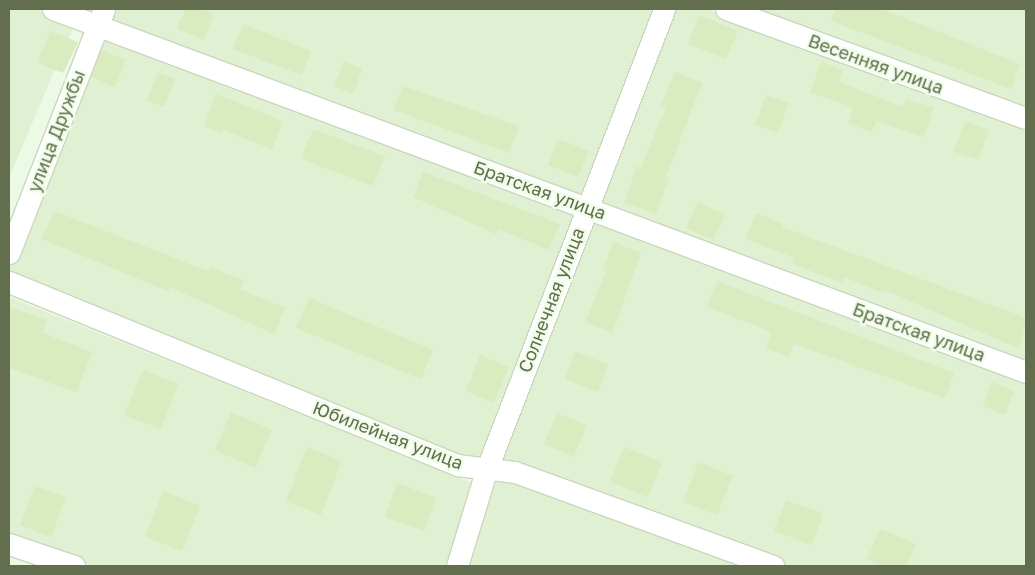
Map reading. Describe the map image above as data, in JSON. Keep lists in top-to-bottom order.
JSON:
{
  "streets": {
    "street": [
      "Весенняя улица",
      "улица Дружбы",
      "Братская улица",
      "Солнечная улица",
      "Юбилейная улица"
    ]
  },
  "crossings": [
    ["улица Дружбы", "Братская улица"],
    ["Братская улица", "Солнечная улица"],
    ["Солнечная улица", "Юбилейная улица"]
  ]
}
